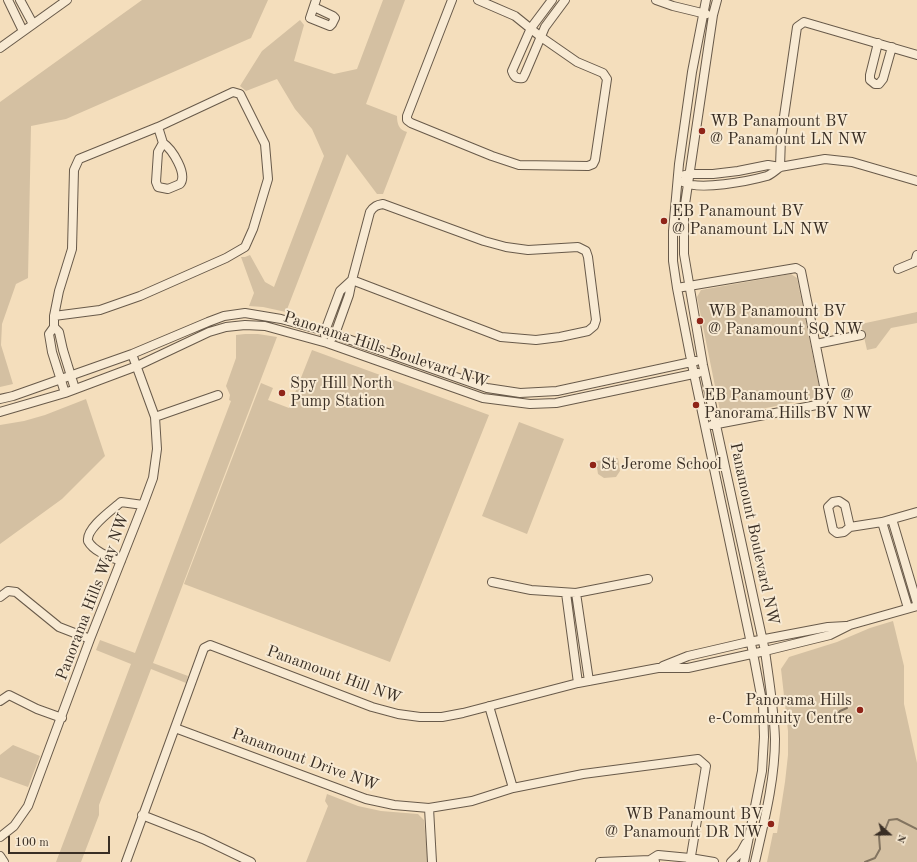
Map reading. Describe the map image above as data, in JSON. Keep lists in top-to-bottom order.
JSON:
{
  "streets": {
    "street": [
      "Panorama Hills Boulevard NW",
      "Panamount Boulevard NW",
      "Panorama Hills Way NW",
      "Panamount Hill NW",
      "Panamount Drive NW"
    ]
  },
  "crossings": [
    ["Panorama Hills Boulevard NW", "Panamount Boulevard NW"],
    ["Panorama Hills Boulevard NW", "Panorama Hills Way NW"],
    ["Panamount Boulevard NW", "Panamount Hill NW"],
    ["Panamount Hill NW", "Panamount Drive NW"]
  ],
  "places": [
    "WB Panamount BV @ Panamount LN NW",
    "EB Panamount BV @ Panamount LN NW",
    "WB Panamount BV @ Panamount SQ NW",
    "Spy Hill North Pump Station",
    "EB Panamount BV @ Panorama Hills BV NW",
    "St Jerome School",
    "Panorama Hills e-Community Centre",
    "WB Panamount BV @ Panamount DR NW"
  ],
  "scale_bar": "100 m",
  "north": "right"
}
